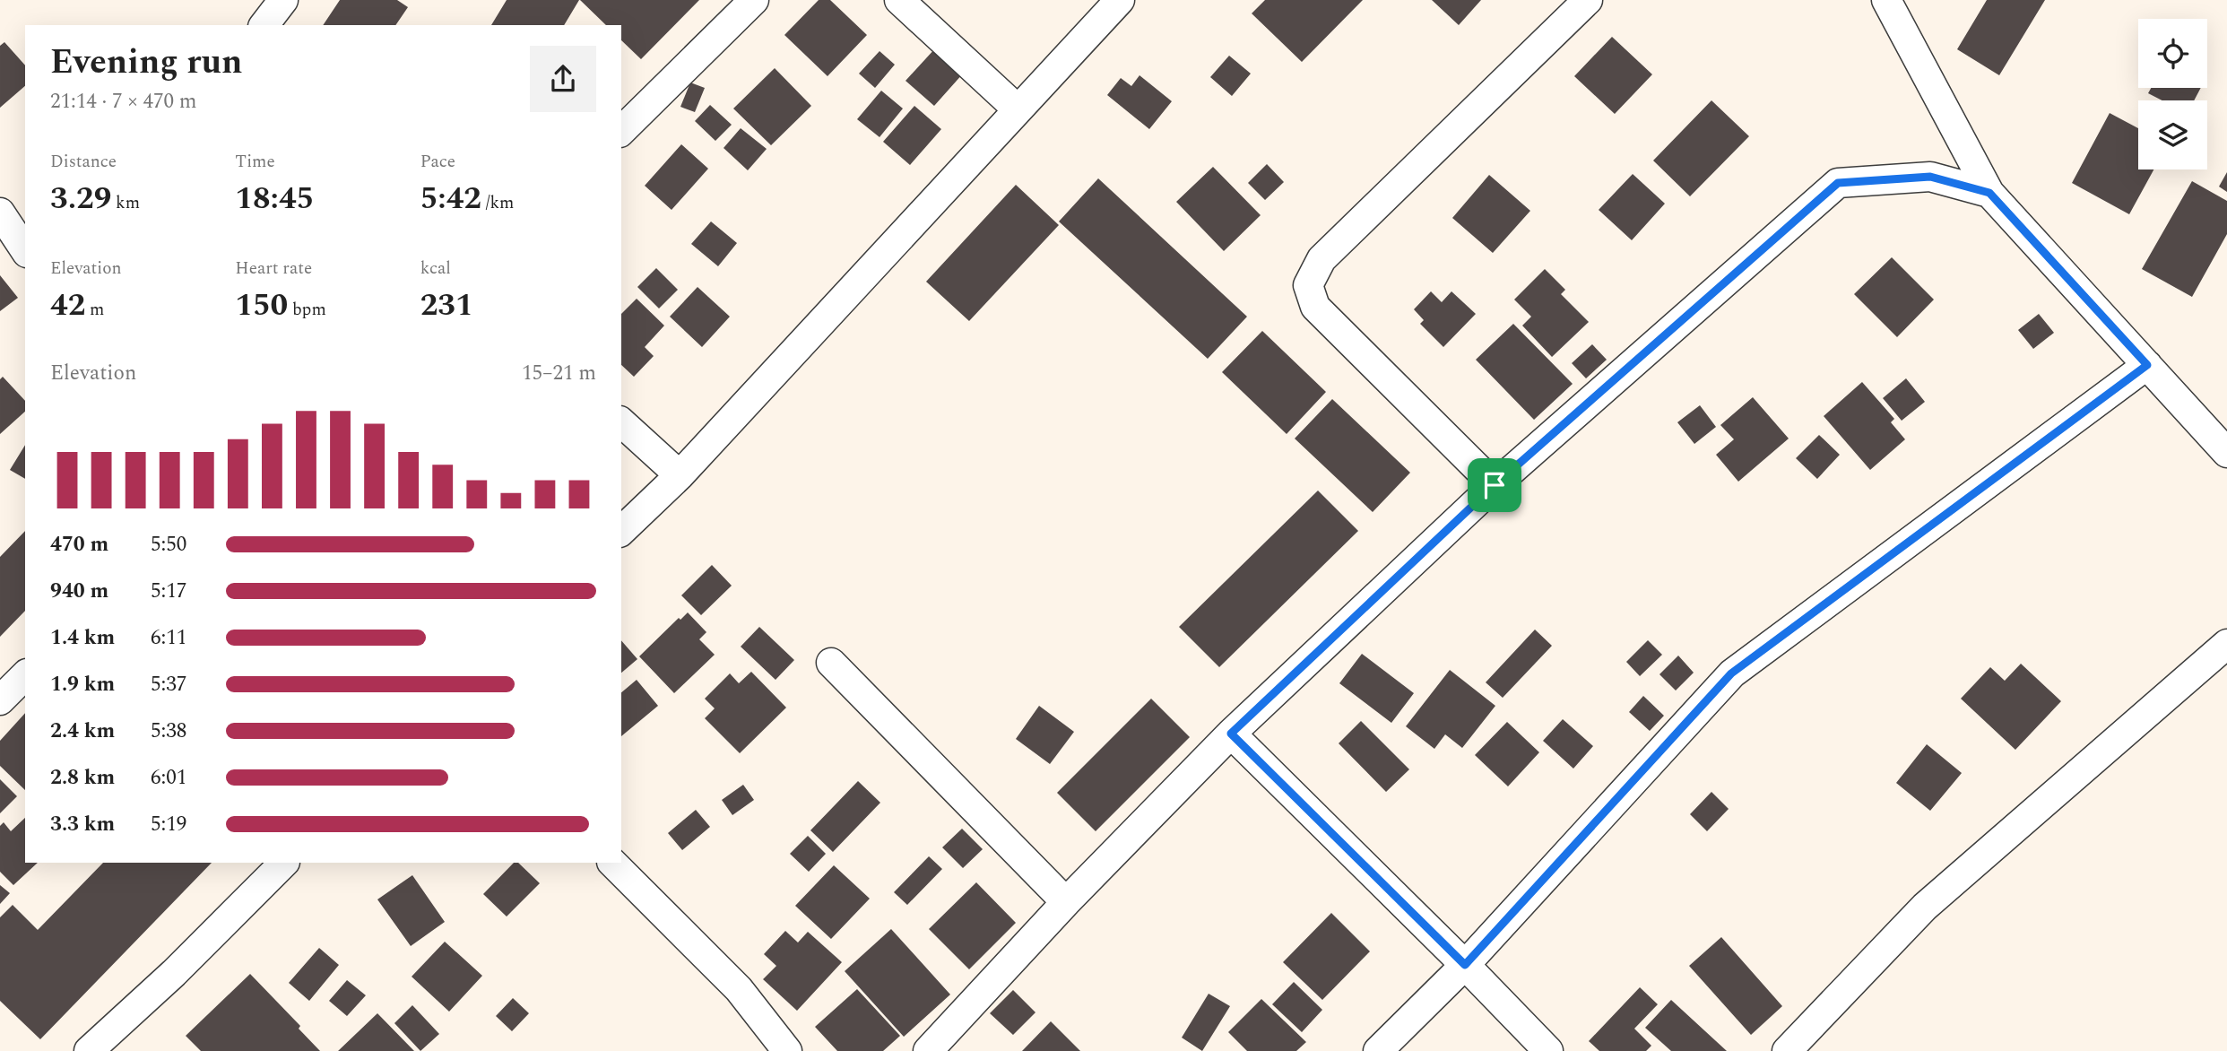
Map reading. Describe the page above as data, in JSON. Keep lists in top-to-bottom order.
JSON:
{
  "page": {
    "heading": ["Evening run", "21:14 · 7 × 470 m"],
    "stats": [
      ["Distance", "3.29 km"],
      ["Time", "18:45"],
      ["Pace", "5:42 /km"],
      ["Elevation", "42 m"],
      ["Heart rate", "150 bpm"],
      ["kcal", "231"]
    ],
    "chart": ["Elevation", "15–21 m"],
    "list": [
      {
        "name": "470 m",
        "note": "5:50"
      },
      {
        "name": "940 m",
        "note": "5:17"
      },
      {
        "name": "1.4 km",
        "note": "6:11"
      },
      {
        "name": "1.9 km",
        "note": "5:37"
      },
      {
        "name": "2.4 km",
        "note": "5:38"
      },
      {
        "name": "2.8 km",
        "note": "6:01"
      },
      {
        "name": "3.3 km",
        "note": "5:19"
      }
    ]
  }
}
